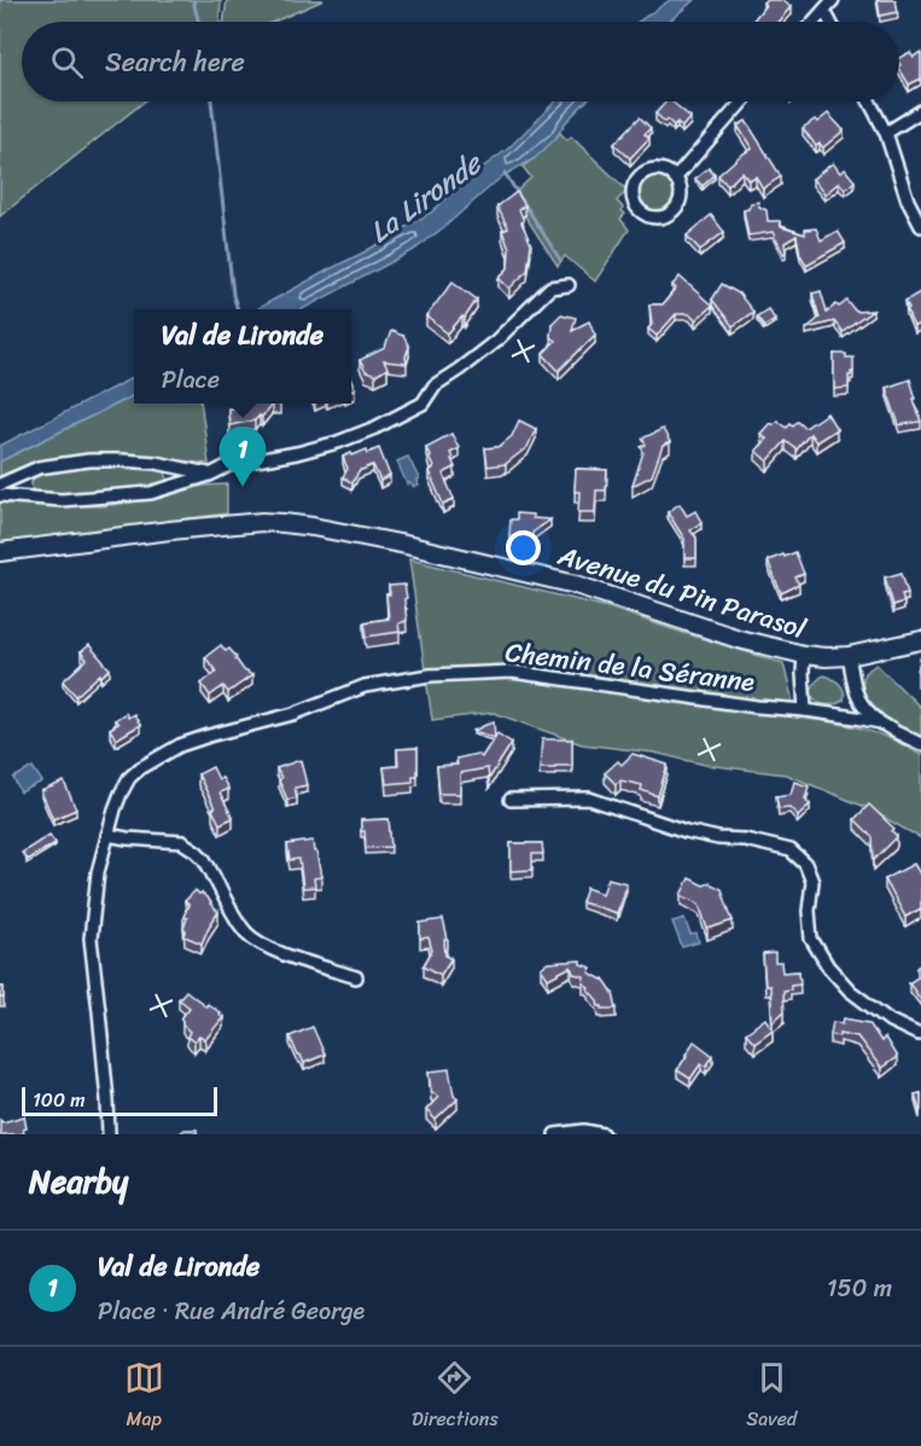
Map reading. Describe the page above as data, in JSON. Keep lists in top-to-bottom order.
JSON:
{
  "streets": {
    "street": ["Avenue du Pin Parasol", "Chemin de la Séranne"]
  },
  "water": ["La Lironde"],
  "scale_bar": "100 m",
  "page": {
    "search": "Search here",
    "popup": ["Val de Lironde", "Place"],
    "pins": "1",
    "scale": "100 m",
    "heading": "Nearby",
    "list": [
      {
        "mark": "1",
        "name": "Val de Lironde",
        "note": "Place · Rue André George",
        "value": "150 m"
      }
    ],
    "nav": ["Map", "Directions", "Saved"]
  }
}
